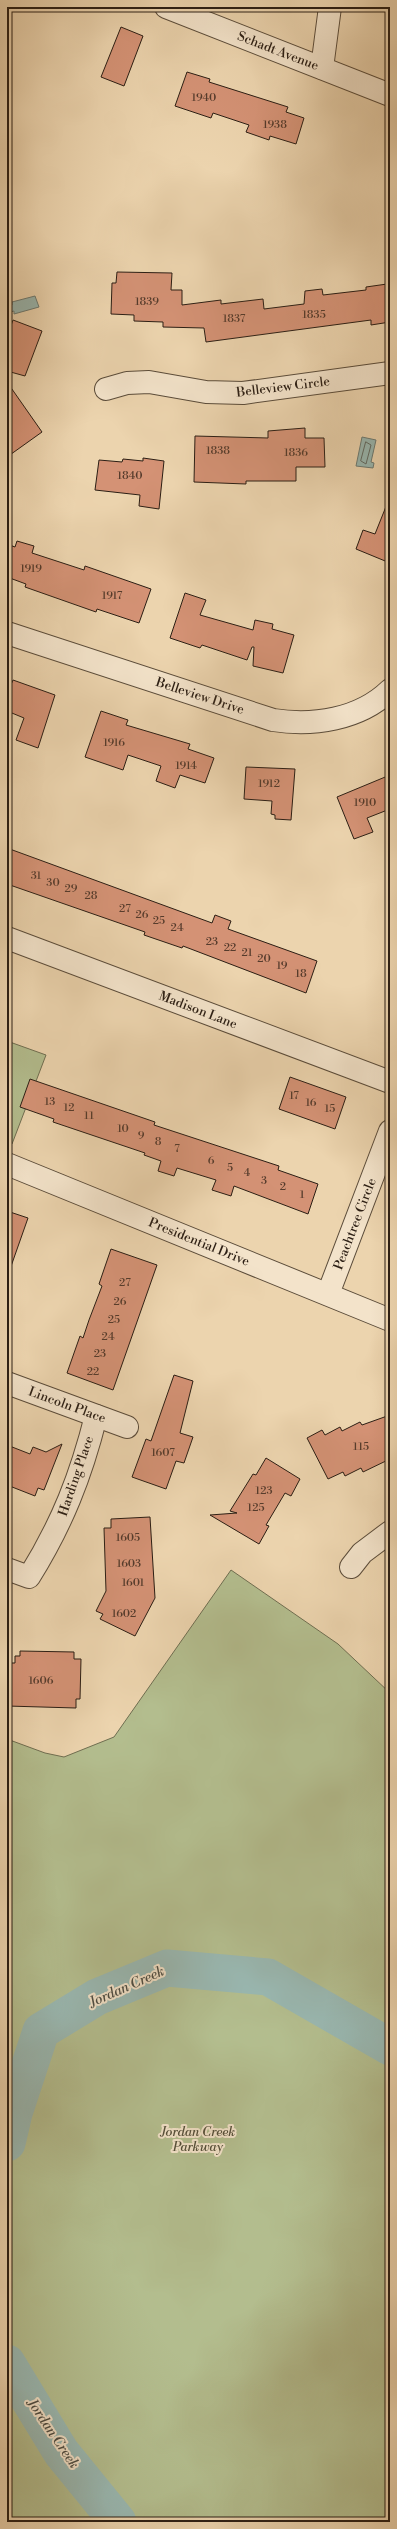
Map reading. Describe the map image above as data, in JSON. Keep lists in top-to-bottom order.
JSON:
{
  "streets": {
    "street": [
      "Schadt Avenue",
      "Belleview Circle",
      "Belleview Drive",
      "Madison Lane",
      "Peachtree Circle",
      "Presidential Drive",
      "Lincoln Place",
      "Harding Place"
    ]
  },
  "crossings": [
    ["Peachtree Circle", "Presidential Drive"],
    ["Lincoln Place", "Harding Place"]
  ],
  "water": ["Jordan Creek"],
  "parks": ["Jordan Creek Parkway"],
  "house_numbers": [
    "1940",
    "1938",
    "1839",
    "1835",
    "1837",
    "1838",
    "1836",
    "1840",
    "1919",
    "1917",
    "1916",
    "1914",
    "1912",
    "1910",
    "31",
    "30",
    "29",
    "28",
    "27",
    "26",
    "25",
    "24",
    "23",
    "22",
    "21",
    "20",
    "19",
    "18",
    "17",
    "13",
    "16",
    "12",
    "15",
    "11",
    "10",
    "9",
    "8",
    "7",
    "6",
    "5",
    "4",
    "3",
    "2",
    "1",
    "27",
    "26",
    "25",
    "24",
    "23",
    "22",
    "115",
    "1607",
    "123",
    "125",
    "1605",
    "1603",
    "1601",
    "1602",
    "1606"
  ]
}
